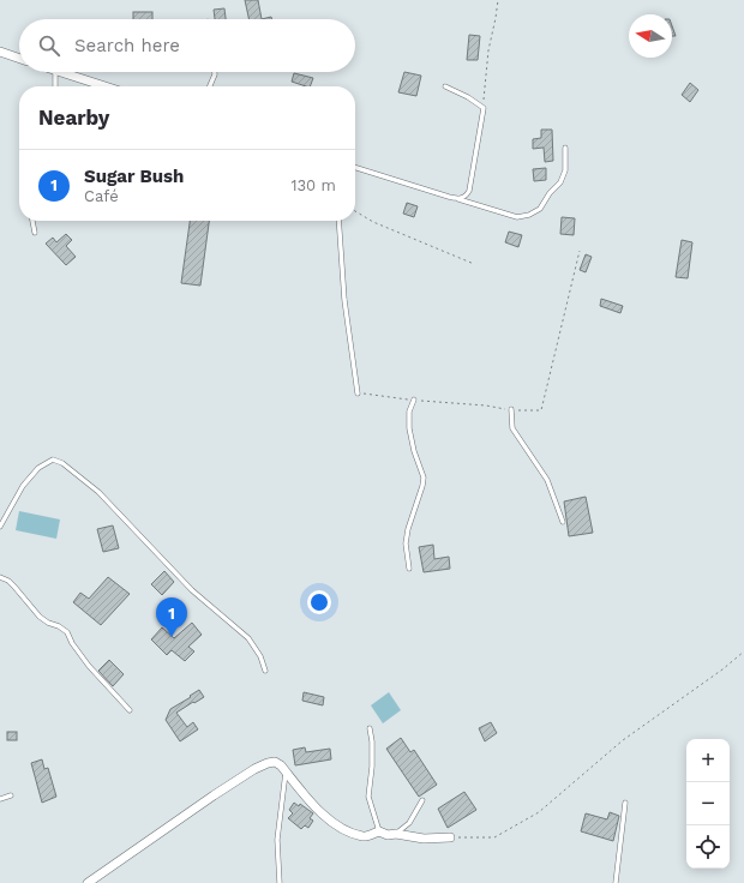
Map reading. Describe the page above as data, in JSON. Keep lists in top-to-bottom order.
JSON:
{
  "north": "left",
  "page": {
    "search": "Search here",
    "heading": "Nearby",
    "list": [
      {
        "mark": "1",
        "name": "Sugar Bush",
        "note": "Café",
        "value": "130 m"
      }
    ],
    "pins": "1",
    "map_buttons": ["+", "−"]
  }
}
